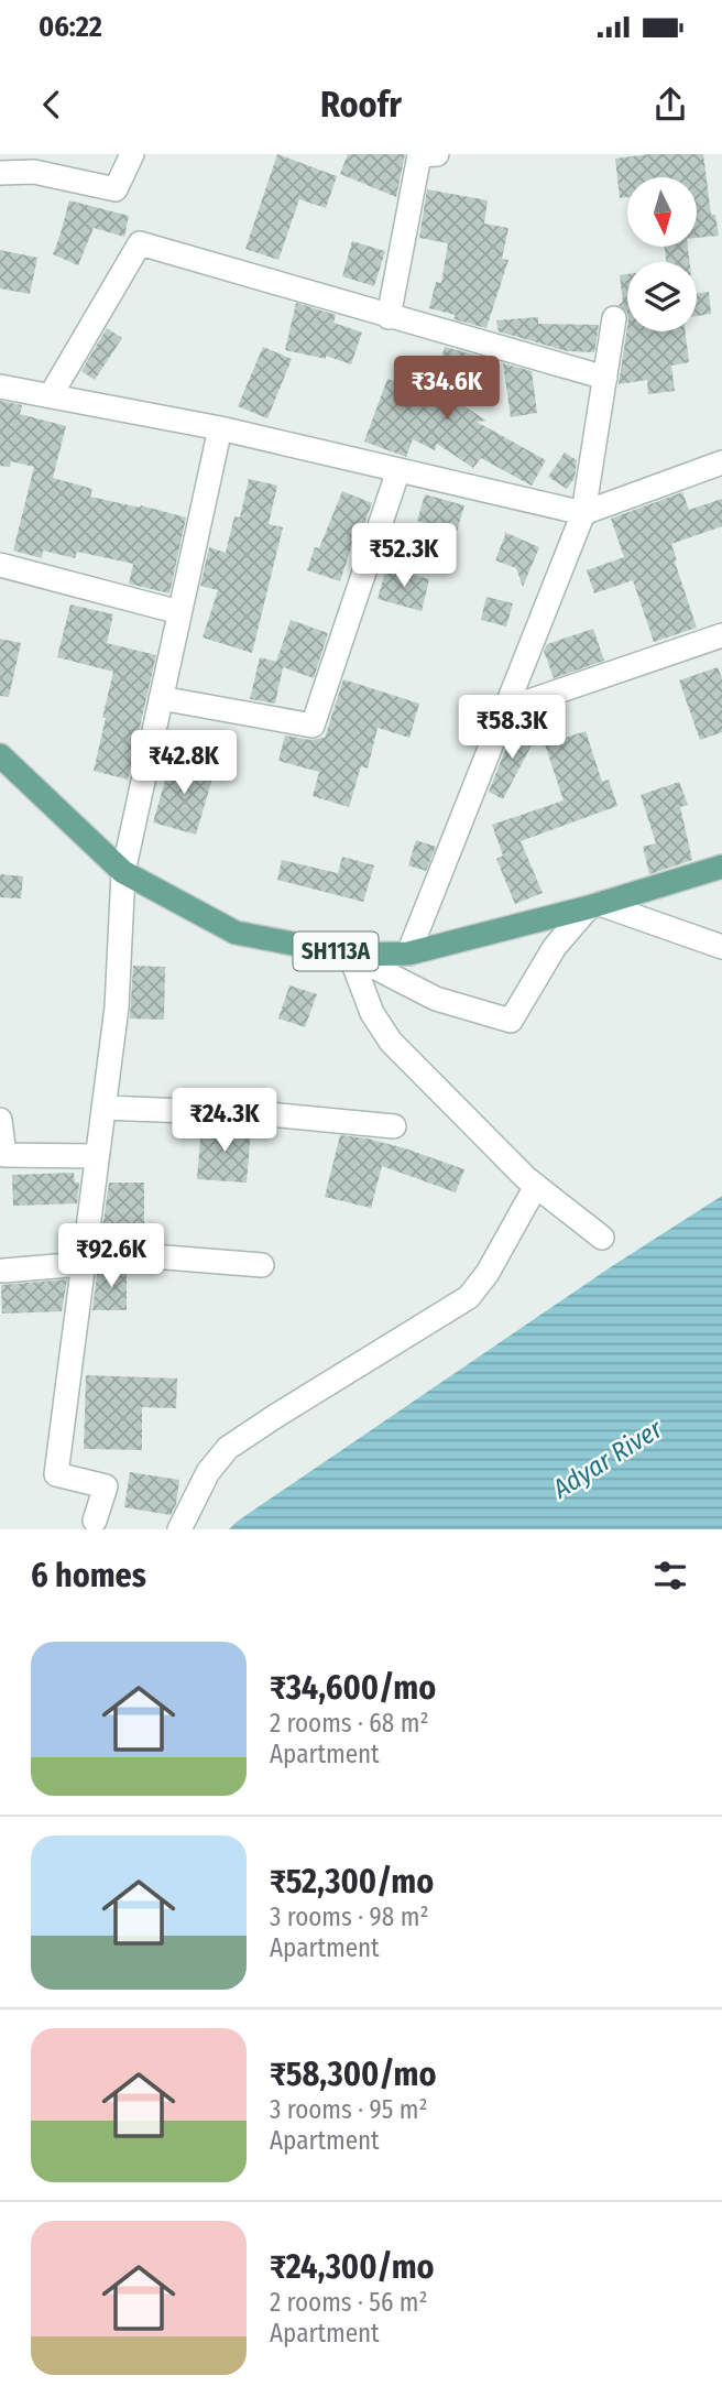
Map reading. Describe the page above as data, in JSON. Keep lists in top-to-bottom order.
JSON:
{
  "streets": {
    "main road": ["SH113A"]
  },
  "water": ["Adyar River"],
  "north": "bottom",
  "page": {
    "status": "06:22",
    "header": "Roofr",
    "price": [
      "₹34.6K",
      "₹52.3K",
      "₹58.3K",
      "₹42.8K",
      "₹24.3K",
      "₹92.6K"
    ],
    "heading": "6 homes",
    "list": [
      {
        "name": "₹34,600/mo",
        "note": "2 rooms · 68 m² · Apartment"
      },
      {
        "name": "₹52,300/mo",
        "note": "3 rooms · 98 m² · Apartment"
      },
      {
        "name": "₹58,300/mo",
        "note": "3 rooms · 95 m² · Apartment"
      },
      {
        "name": "₹24,300/mo",
        "note": "2 rooms · 56 m² · Apartment"
      }
    ]
  }
}
